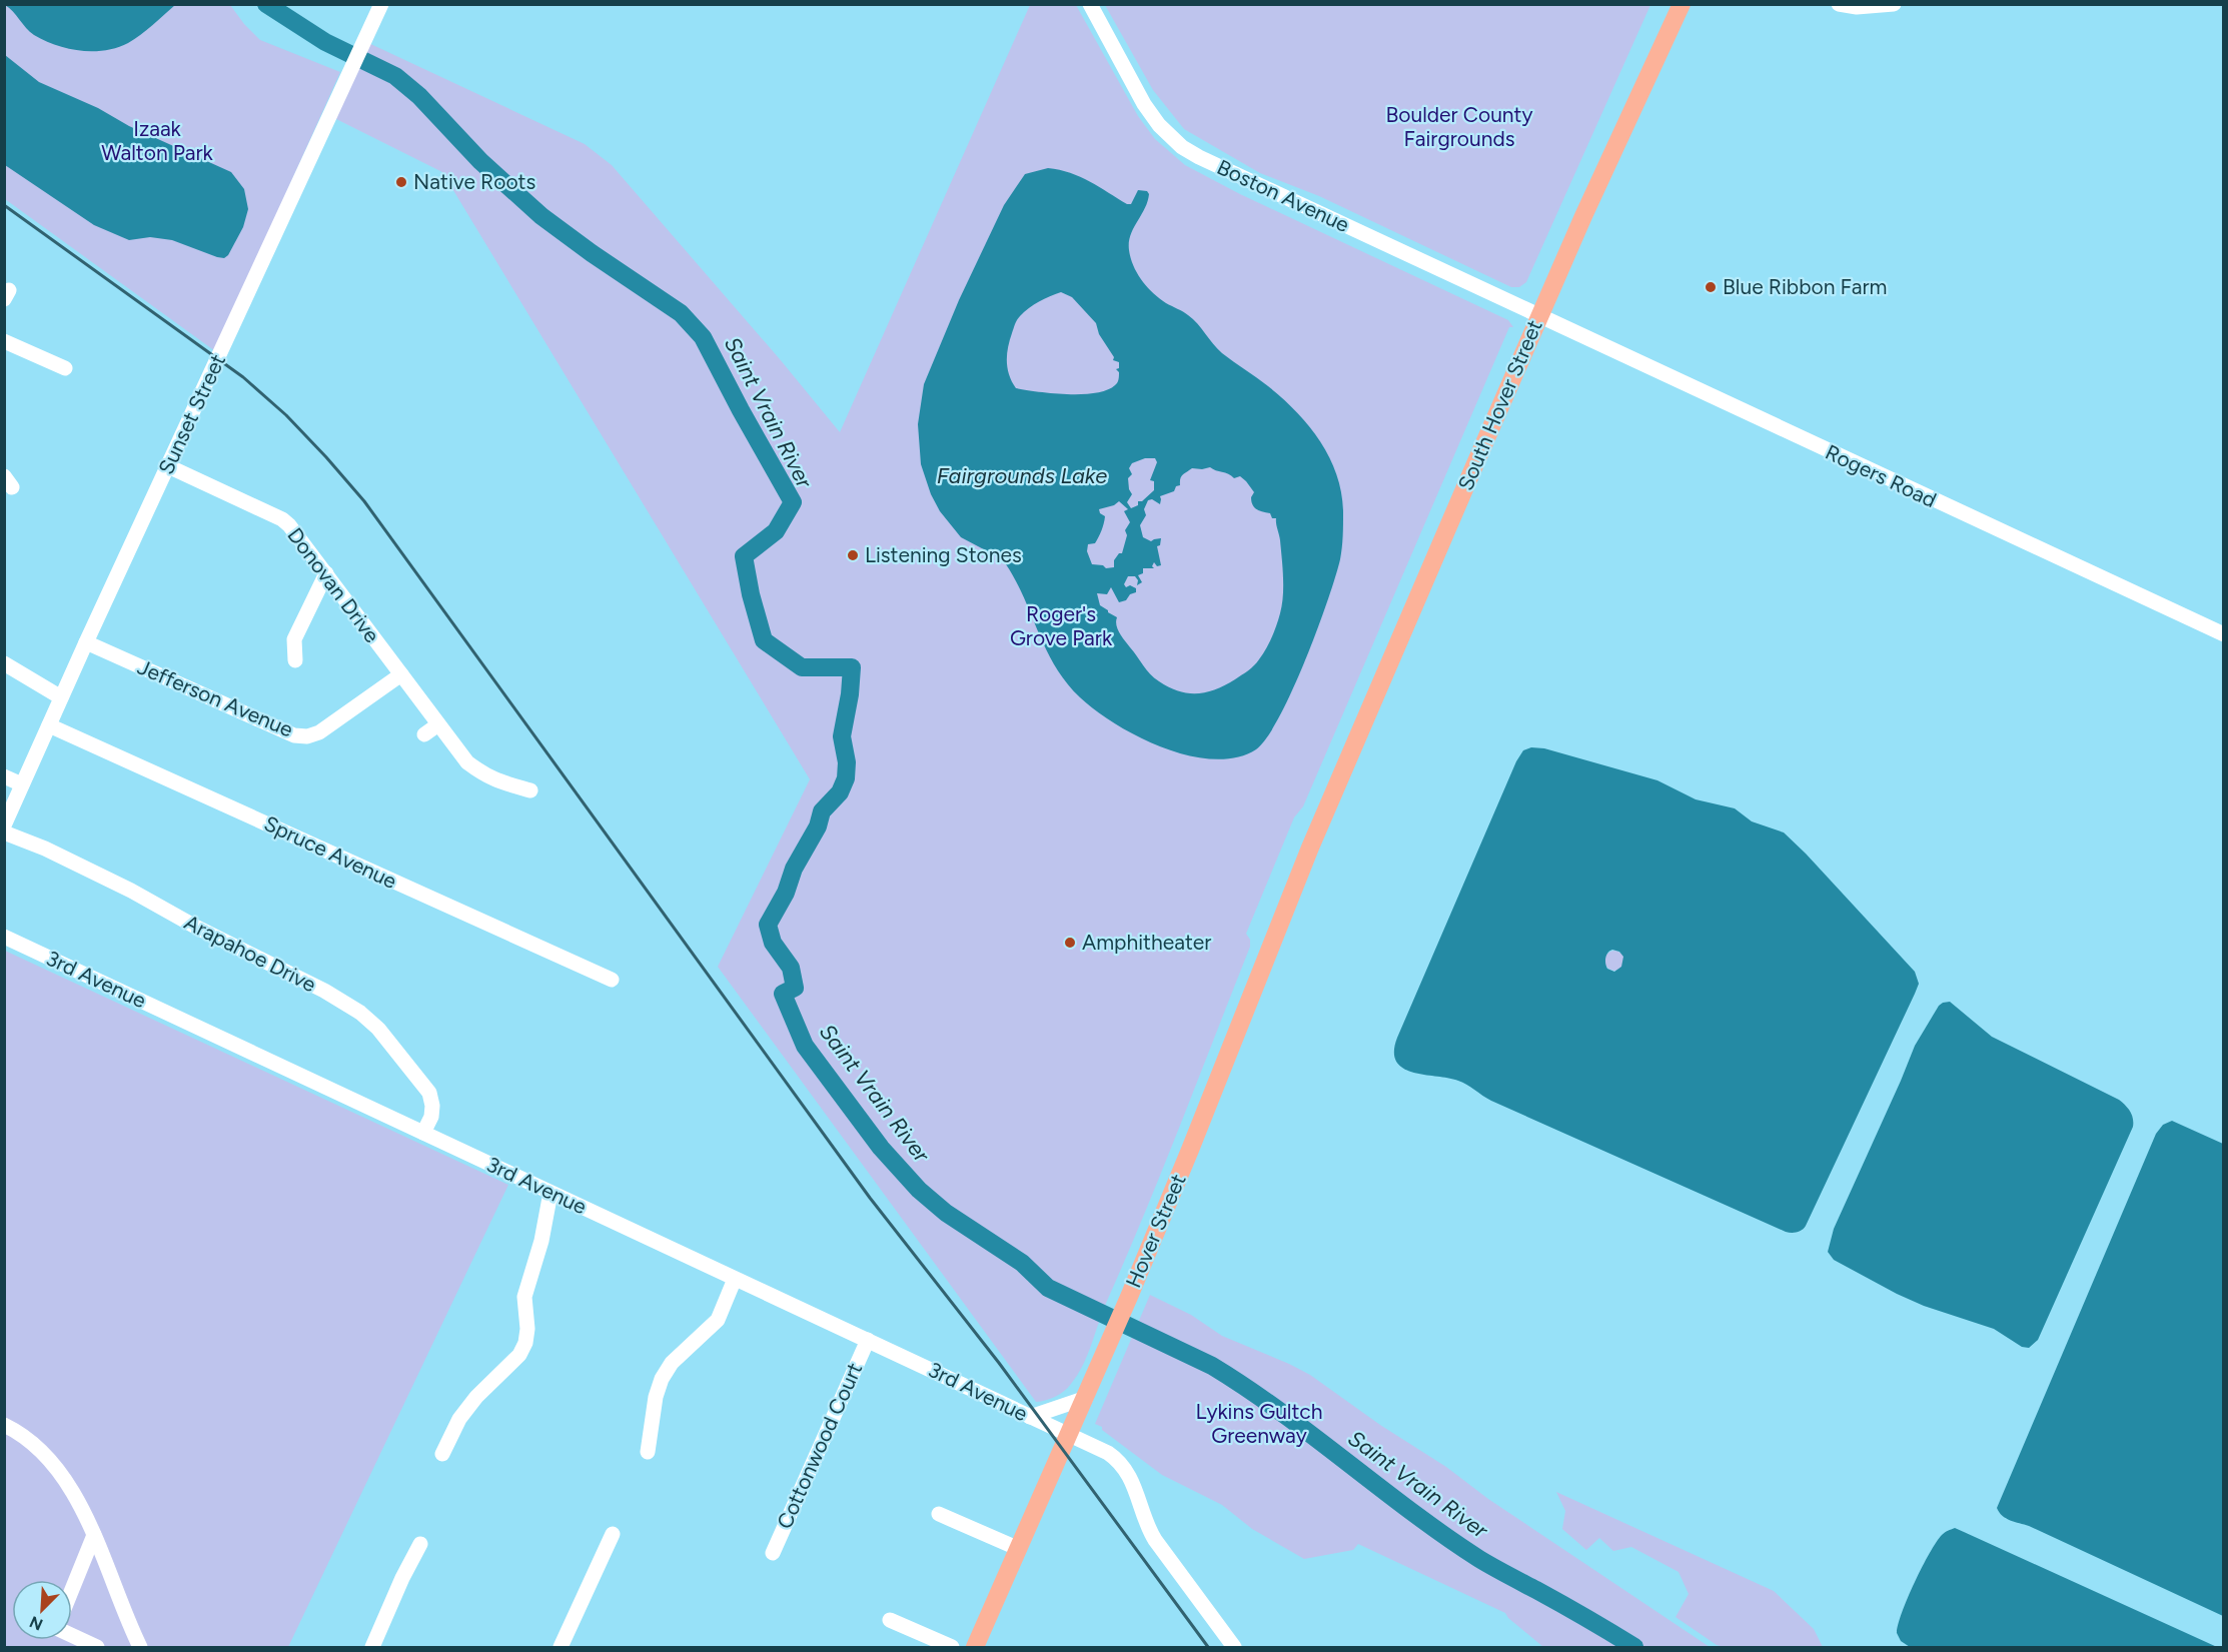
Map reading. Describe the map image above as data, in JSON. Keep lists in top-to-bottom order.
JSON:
{
  "streets": {
    "main road": ["South Hover Street", "Hover Street"],
    "street": [
      "Boston Avenue",
      "Sunset Street",
      "Rogers Road",
      "Donovan Drive",
      "Jefferson Avenue",
      "Spruce Avenue",
      "Arapahoe Drive",
      "3rd Avenue",
      "Cottonwood Court"
    ]
  },
  "crossings": [
    ["Boston Avenue", "South Hover Street"],
    ["Boston Avenue", "Rogers Road"],
    ["South Hover Street", "Rogers Road"],
    ["South Hover Street", "Hover Street"],
    ["Sunset Street", "Donovan Drive"],
    ["Sunset Street", "Jefferson Avenue"],
    ["Sunset Street", "Spruce Avenue"],
    ["Donovan Drive", "Jefferson Avenue"],
    ["Arapahoe Drive", "3rd Avenue"],
    ["3rd Avenue", "Hover Street"],
    ["3rd Avenue", "Cottonwood Court"]
  ],
  "water": ["Saint Vrain River", "Fairgrounds Lake"],
  "parks": [
    "Boulder County Fairgrounds",
    "Izaak Walton Park",
    "Roger's Grove Park",
    "Lykins Gultch Greenway"
  ],
  "places": [
    "Native Roots",
    "Blue Ribbon Farm",
    "Listening Stones",
    "Amphitheater"
  ],
  "north": "bottom left"
}
